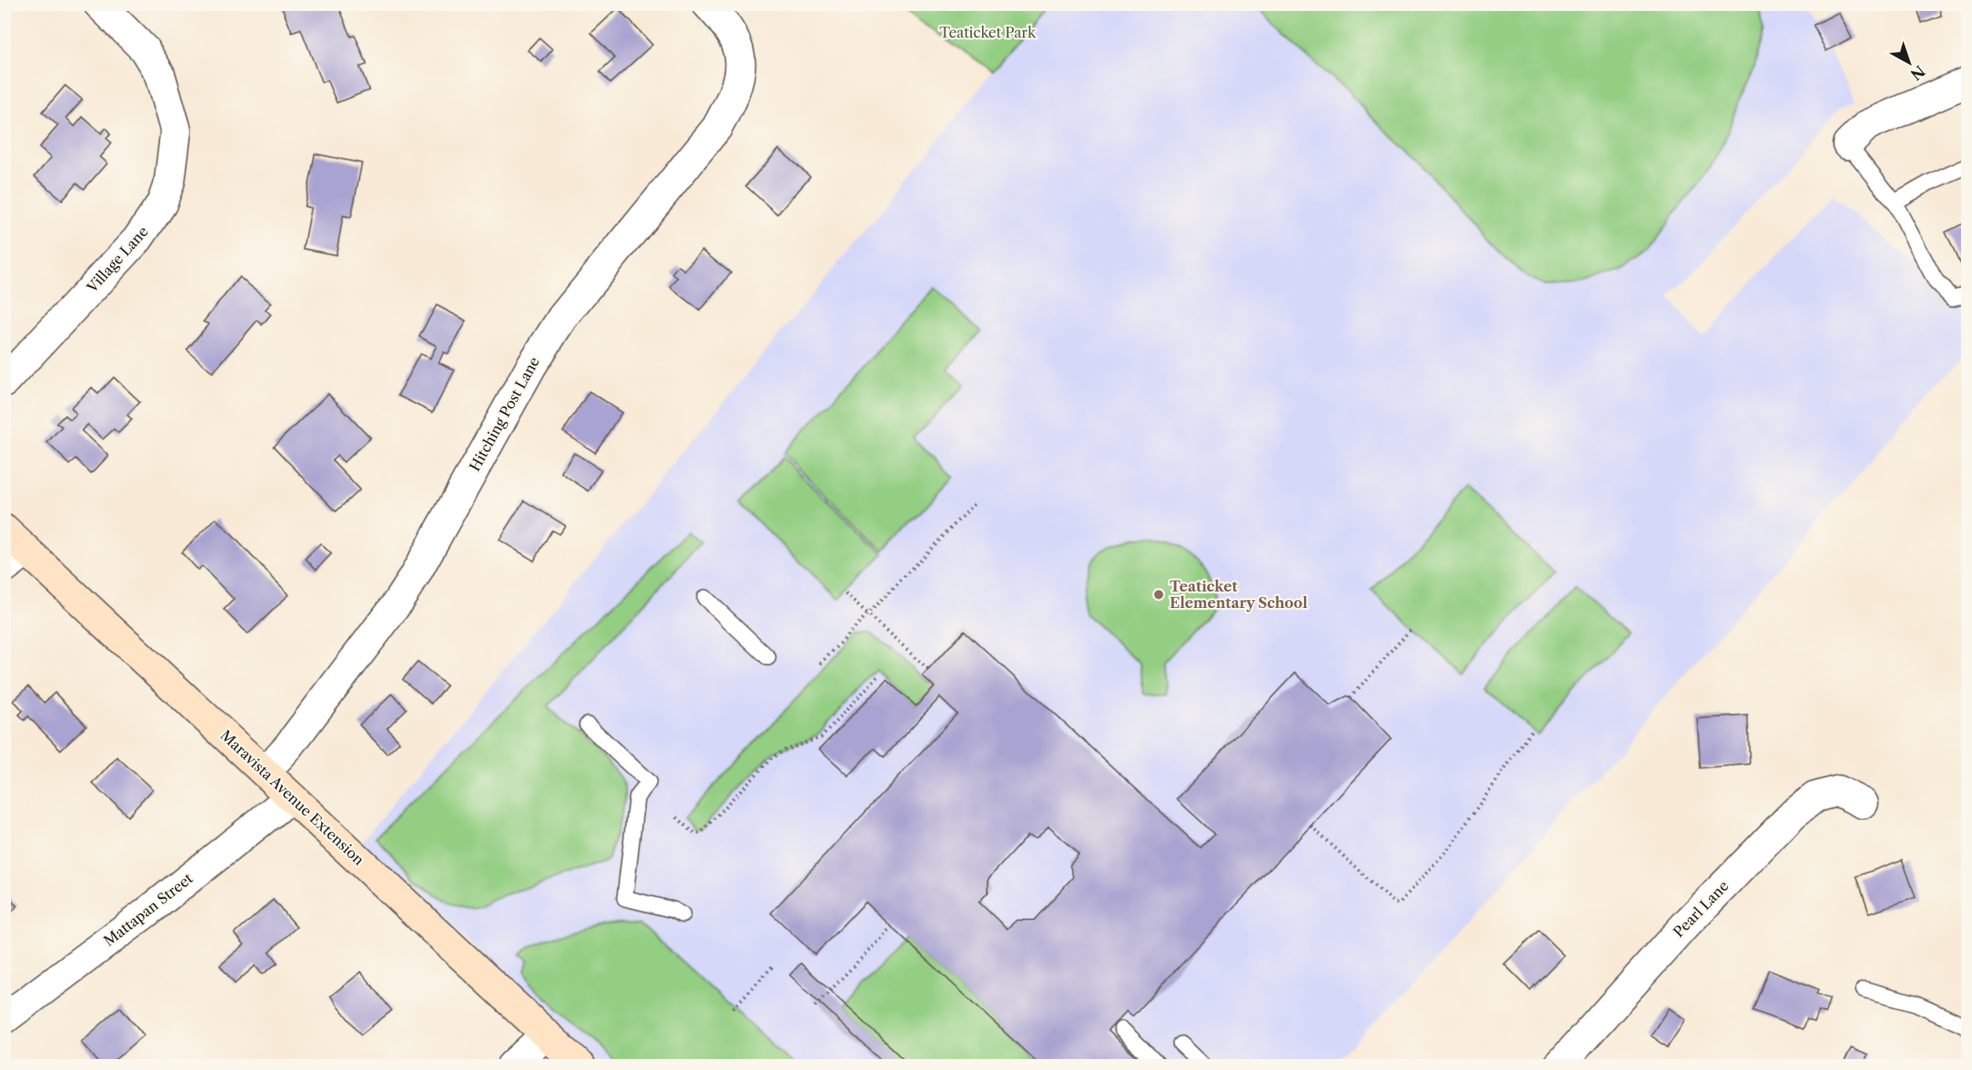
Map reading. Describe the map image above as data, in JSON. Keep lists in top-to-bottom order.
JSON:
{
  "streets": {
    "main road": ["Maravista Avenue Extension"],
    "street": [
      "Village Lane",
      "Hitching Post Lane",
      "Pearl Lane",
      "Mattapan Street"
    ]
  },
  "crossings": [
    ["Hitching Post Lane", "Maravista Avenue Extension"],
    ["Maravista Avenue Extension", "Mattapan Street"]
  ],
  "parks": ["Teaticket Park"],
  "places": ["Teaticket Elementary School"],
  "north": "bottom right"
}
